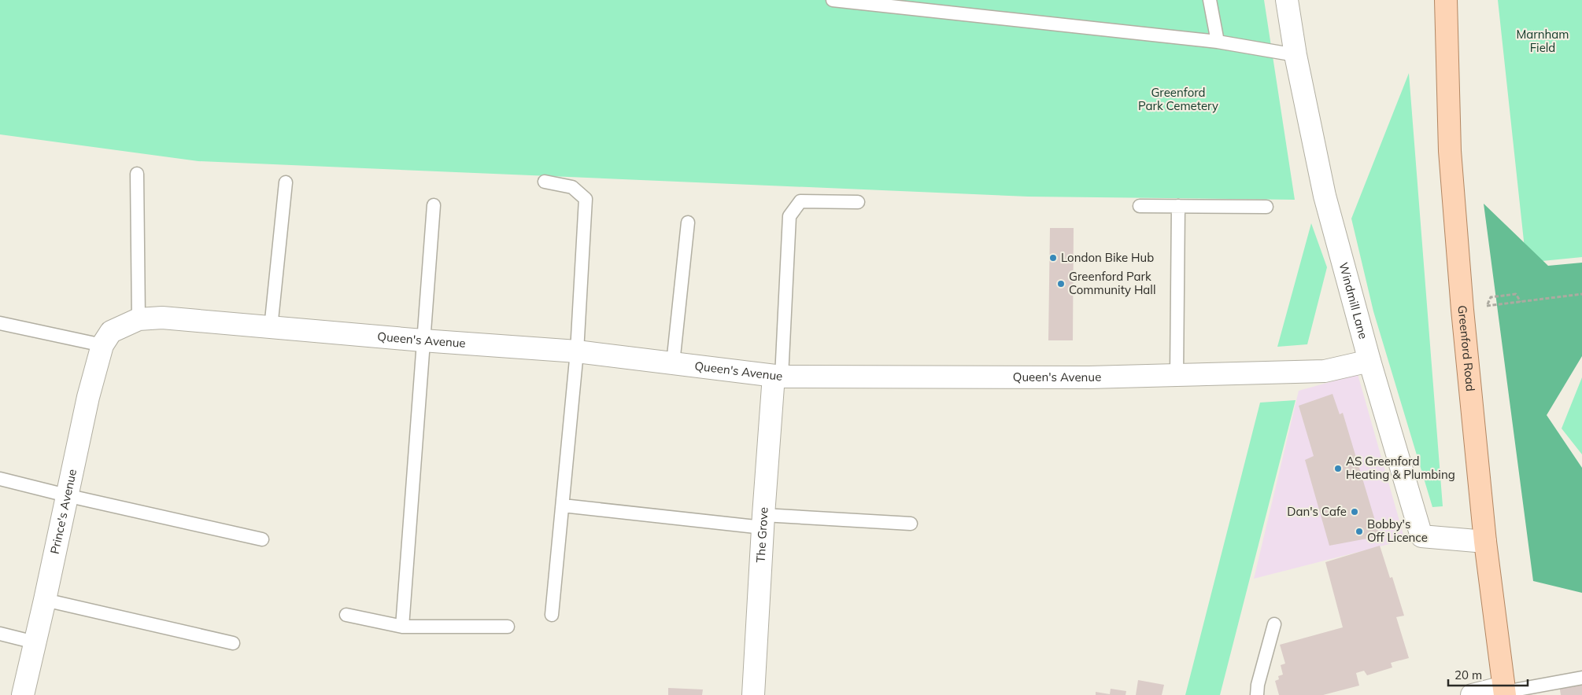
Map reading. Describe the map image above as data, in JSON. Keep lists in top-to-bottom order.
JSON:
{
  "streets": {
    "main road": ["Greenford Road"],
    "street": [
      "Windmill Lane",
      "Queen's Avenue",
      "Prince's Avenue",
      "The Grove"
    ]
  },
  "crossings": [
    ["Windmill Lane", "Queen's Avenue"],
    ["Windmill Lane", "Greenford Road"],
    ["Queen's Avenue", "Prince's Avenue"],
    ["Queen's Avenue", "The Grove"]
  ],
  "parks": ["Marnham Field", "Greenford Park Cemetery"],
  "places": [
    "London Bike Hub",
    "Greenford Park Community Hall",
    "AS Greenford Heating & Plumbing",
    "Dan's Cafe",
    "Bobby's Off Licence"
  ],
  "scale_bar": "20 m"
}
